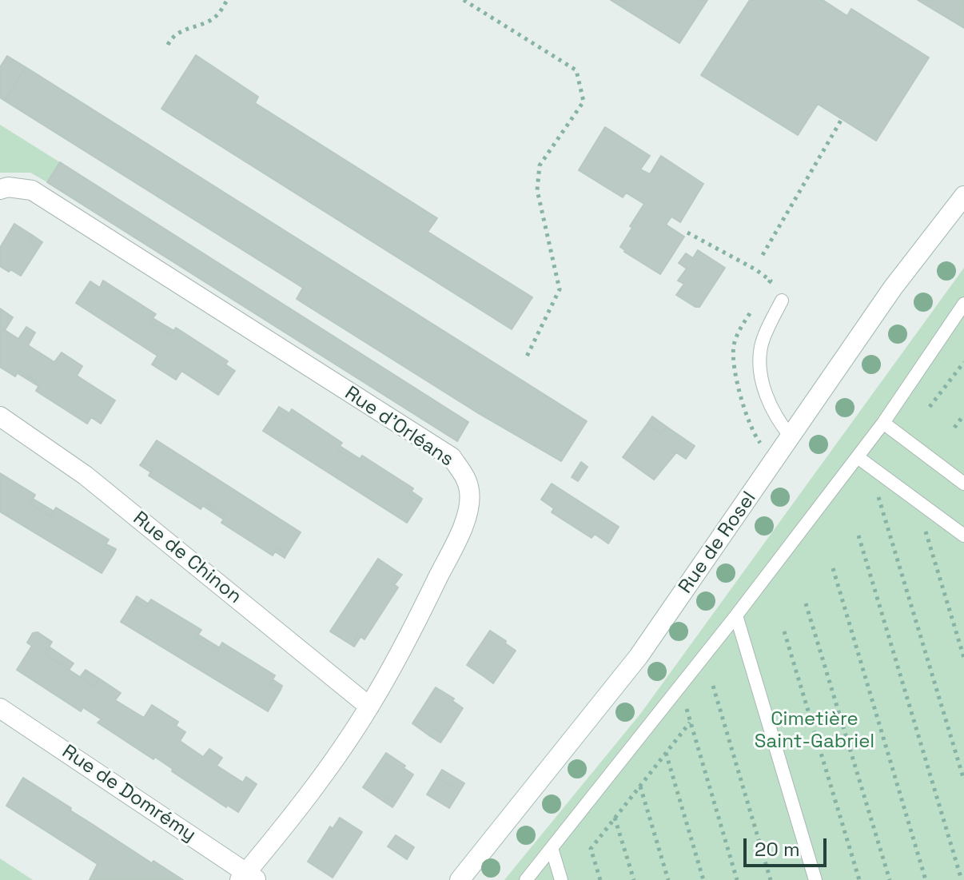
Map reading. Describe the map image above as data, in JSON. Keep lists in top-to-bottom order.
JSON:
{
  "streets": {
    "street": [
      "Rue d'Orléans",
      "Rue de Rosel",
      "Rue de Chinon",
      "Rue de Domrémy"
    ]
  },
  "crossings": [
    ["Rue d'Orléans", "Rue de Chinon"],
    ["Rue d'Orléans", "Rue de Domrémy"]
  ],
  "parks": ["Cimetière Saint-Gabriel"],
  "scale_bar": "20 m"
}
